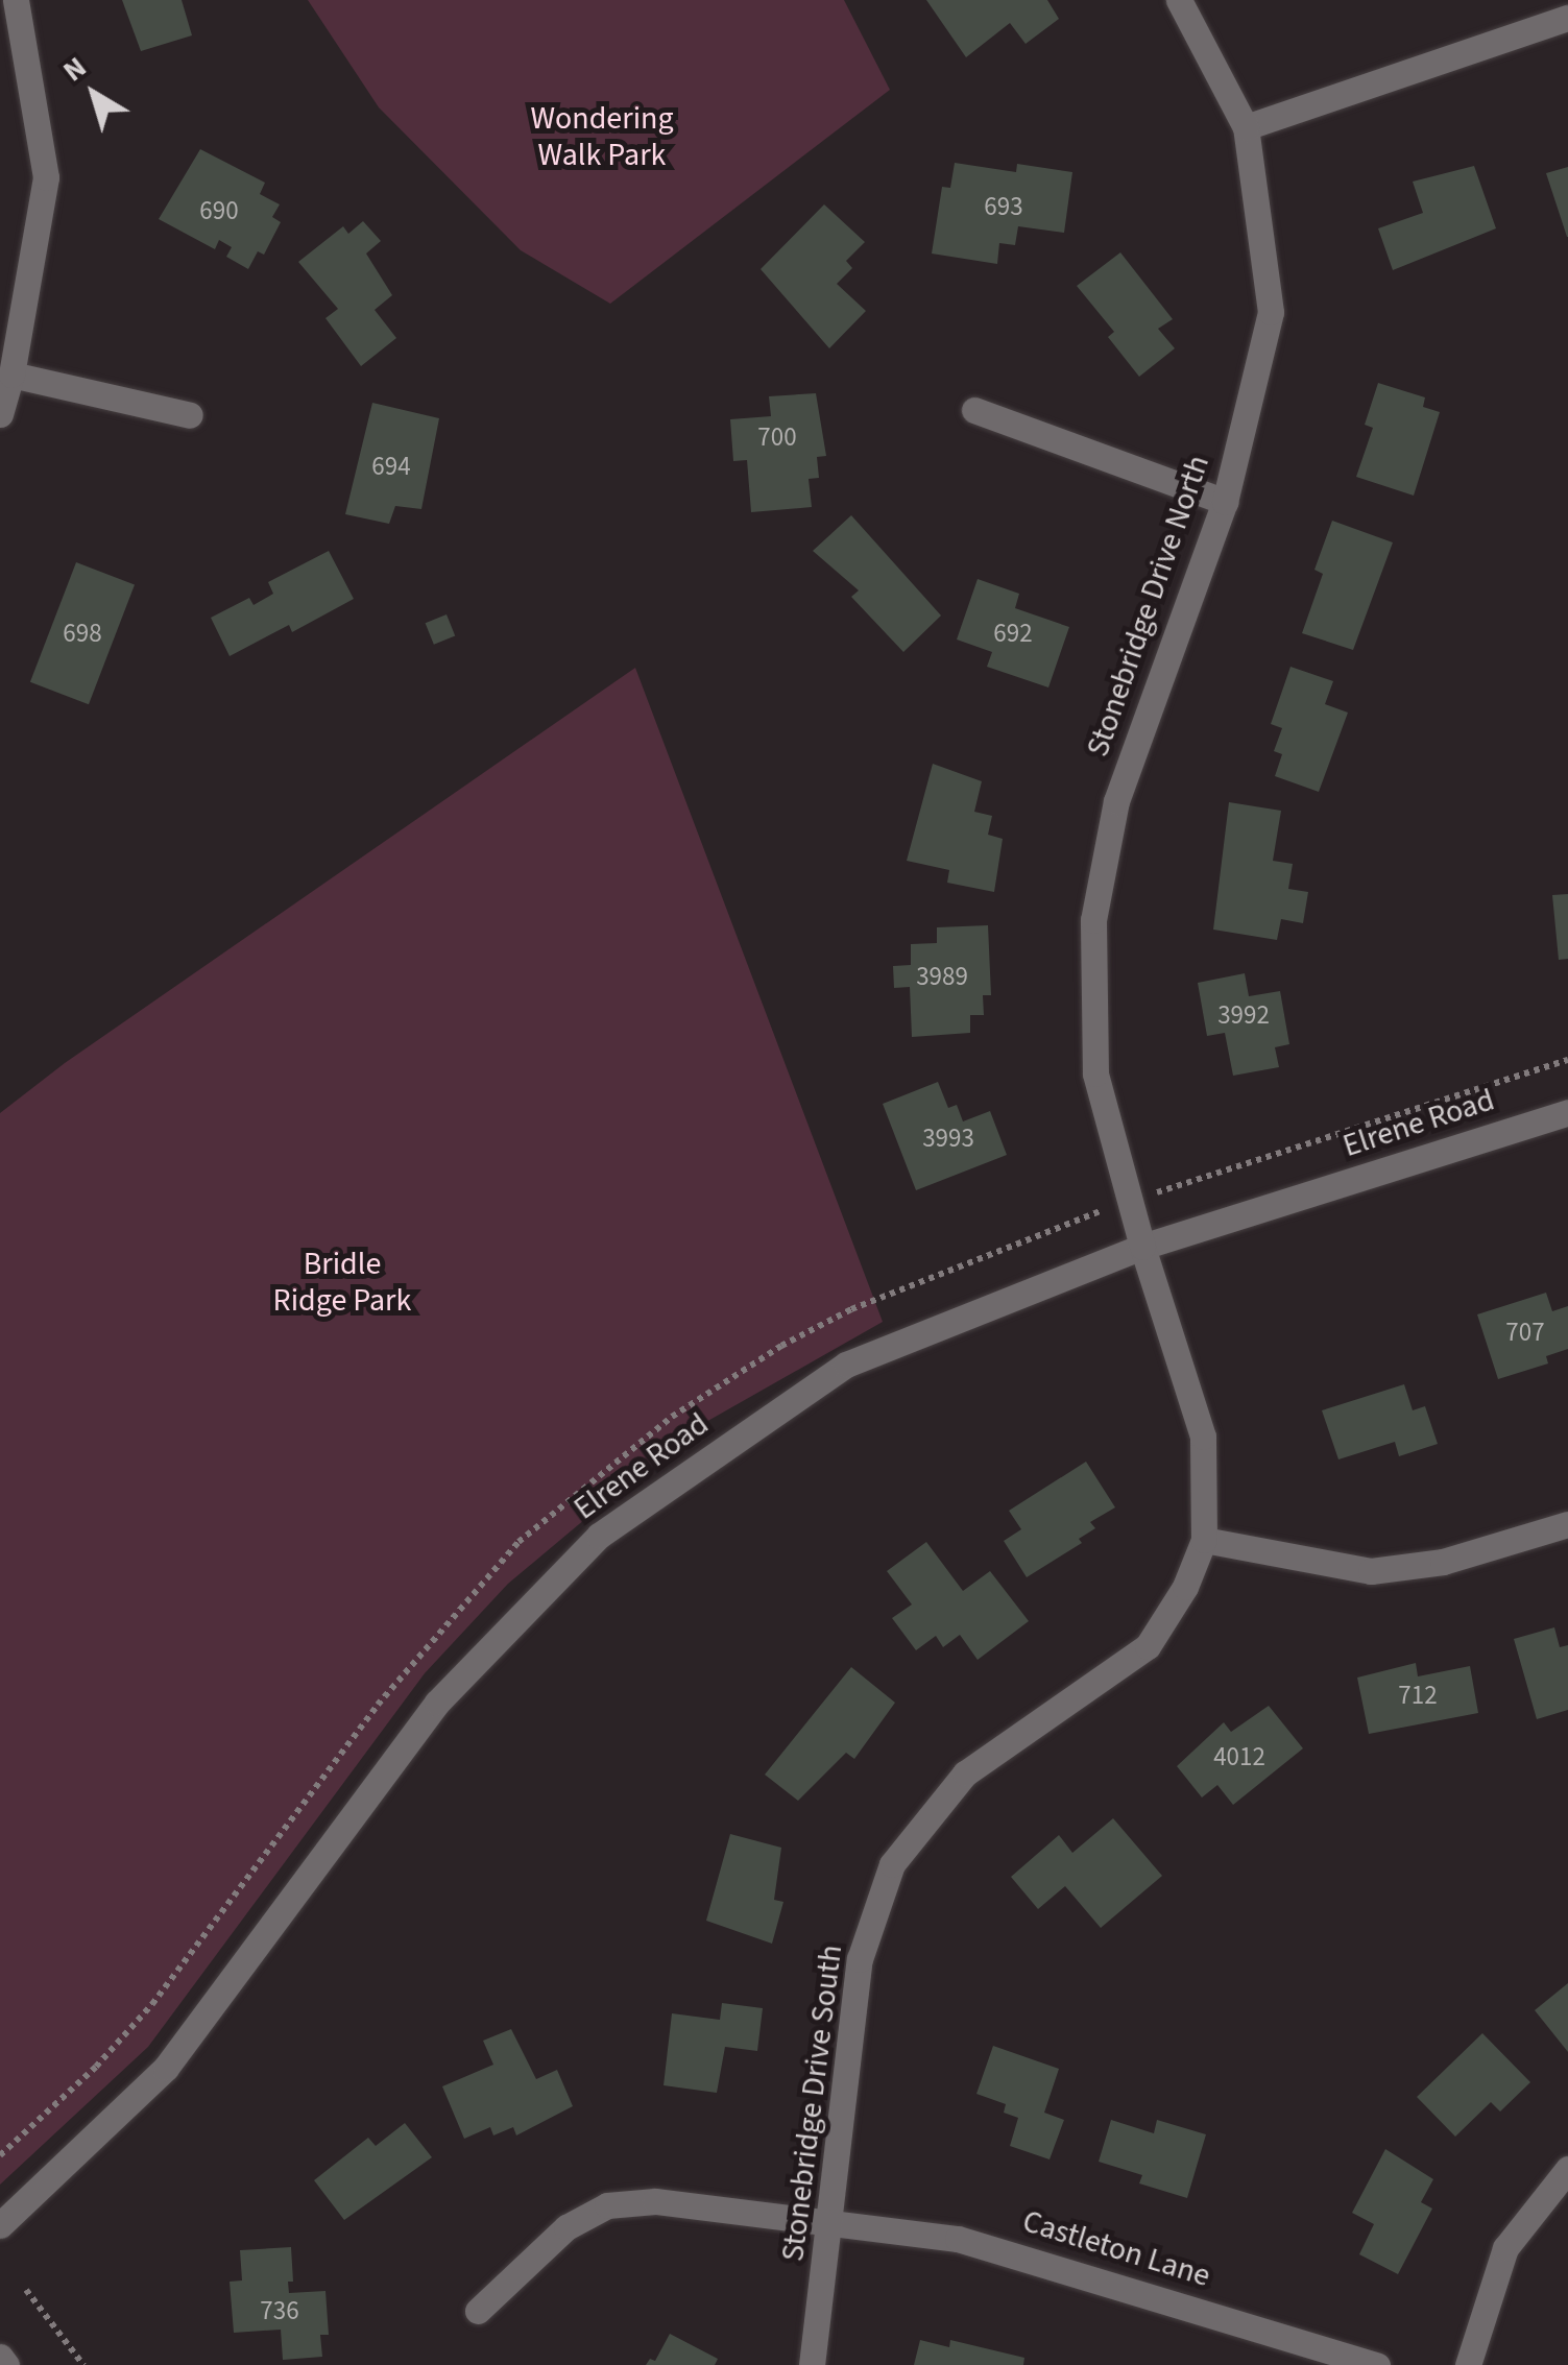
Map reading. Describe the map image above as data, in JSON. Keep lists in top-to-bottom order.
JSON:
{
  "streets": {
    "street": [
      "Stonebridge Drive North",
      "Elrene Road",
      "Stonebridge Drive South",
      "Castleton Lane"
    ]
  },
  "crossings": [
    ["Stonebridge Drive North", "Elrene Road"],
    ["Stonebridge Drive North", "Stonebridge Drive South"],
    ["Elrene Road", "Stonebridge Drive South"],
    ["Stonebridge Drive South", "Castleton Lane"]
  ],
  "parks": ["Wondering Walk Park", "Bridle Ridge Park"],
  "house_numbers": [
    "693",
    "690",
    "700",
    "694",
    "698",
    "692",
    "3989",
    "3992",
    "3993",
    "707",
    "712",
    "4012",
    "736"
  ],
  "north": "top left"
}
